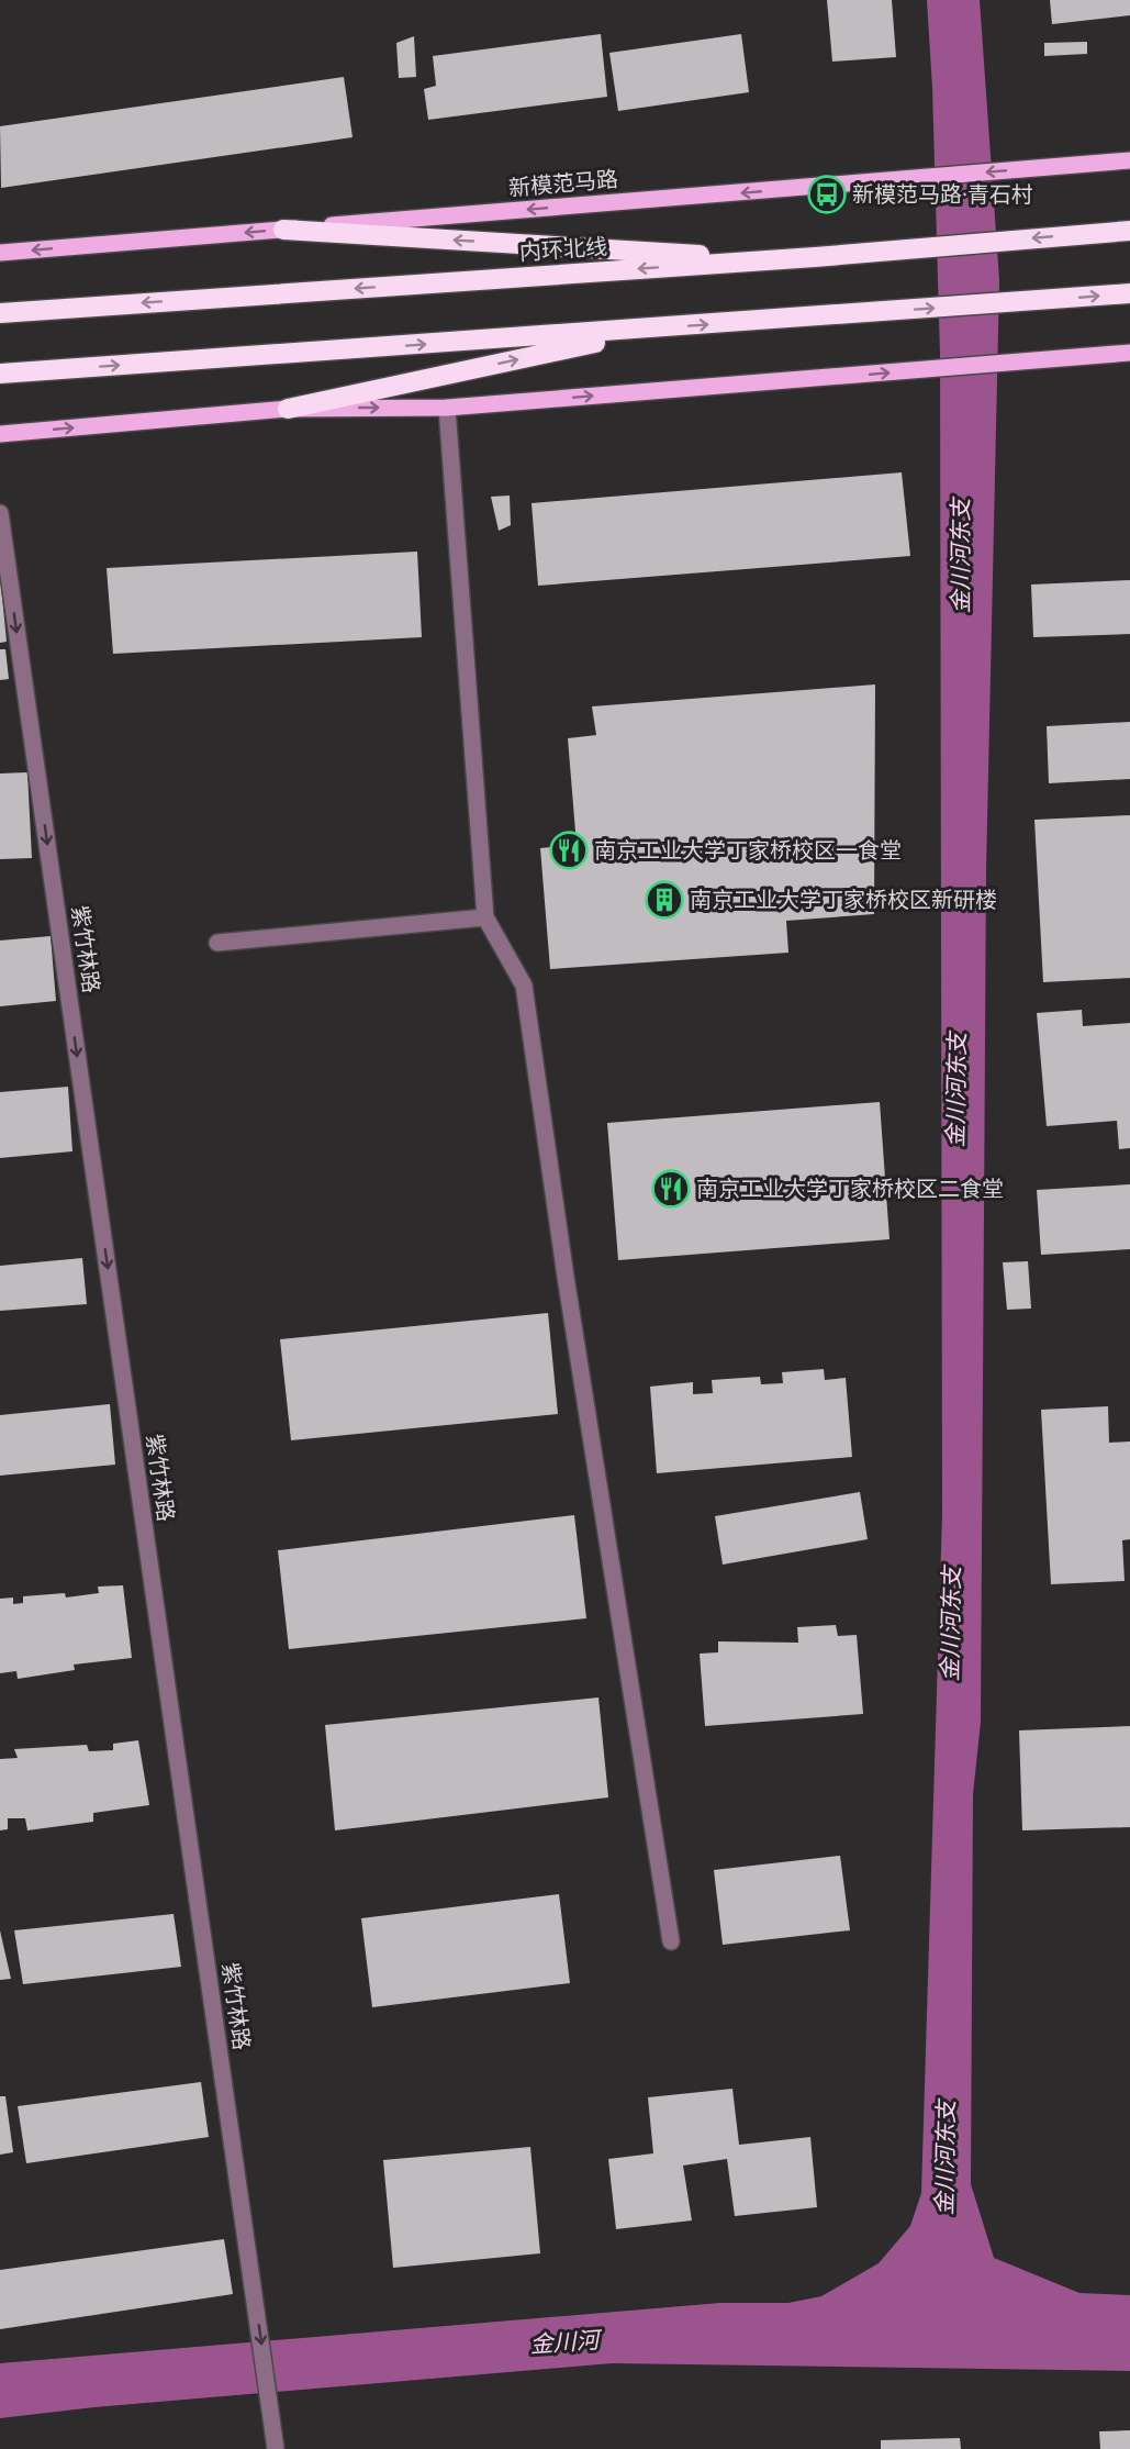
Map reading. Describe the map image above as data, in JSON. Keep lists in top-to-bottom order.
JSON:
{
  "streets": {
    "highway": ["内环北线"],
    "main road": ["新模范马路"],
    "street": ["紫竹林路"]
  },
  "one_way": ["新模范马路", "紫竹林路"],
  "water": ["金川河东支", "金川河"],
  "places": {
    "bus stop": ["新模范马路·青石村"],
    "restaurant": ["南京工业大学丁家桥校区一食堂", "南京工业大学丁家桥校区二食堂"],
    "building": ["南京工业大学丁家桥校区新研楼"]
  }
}
